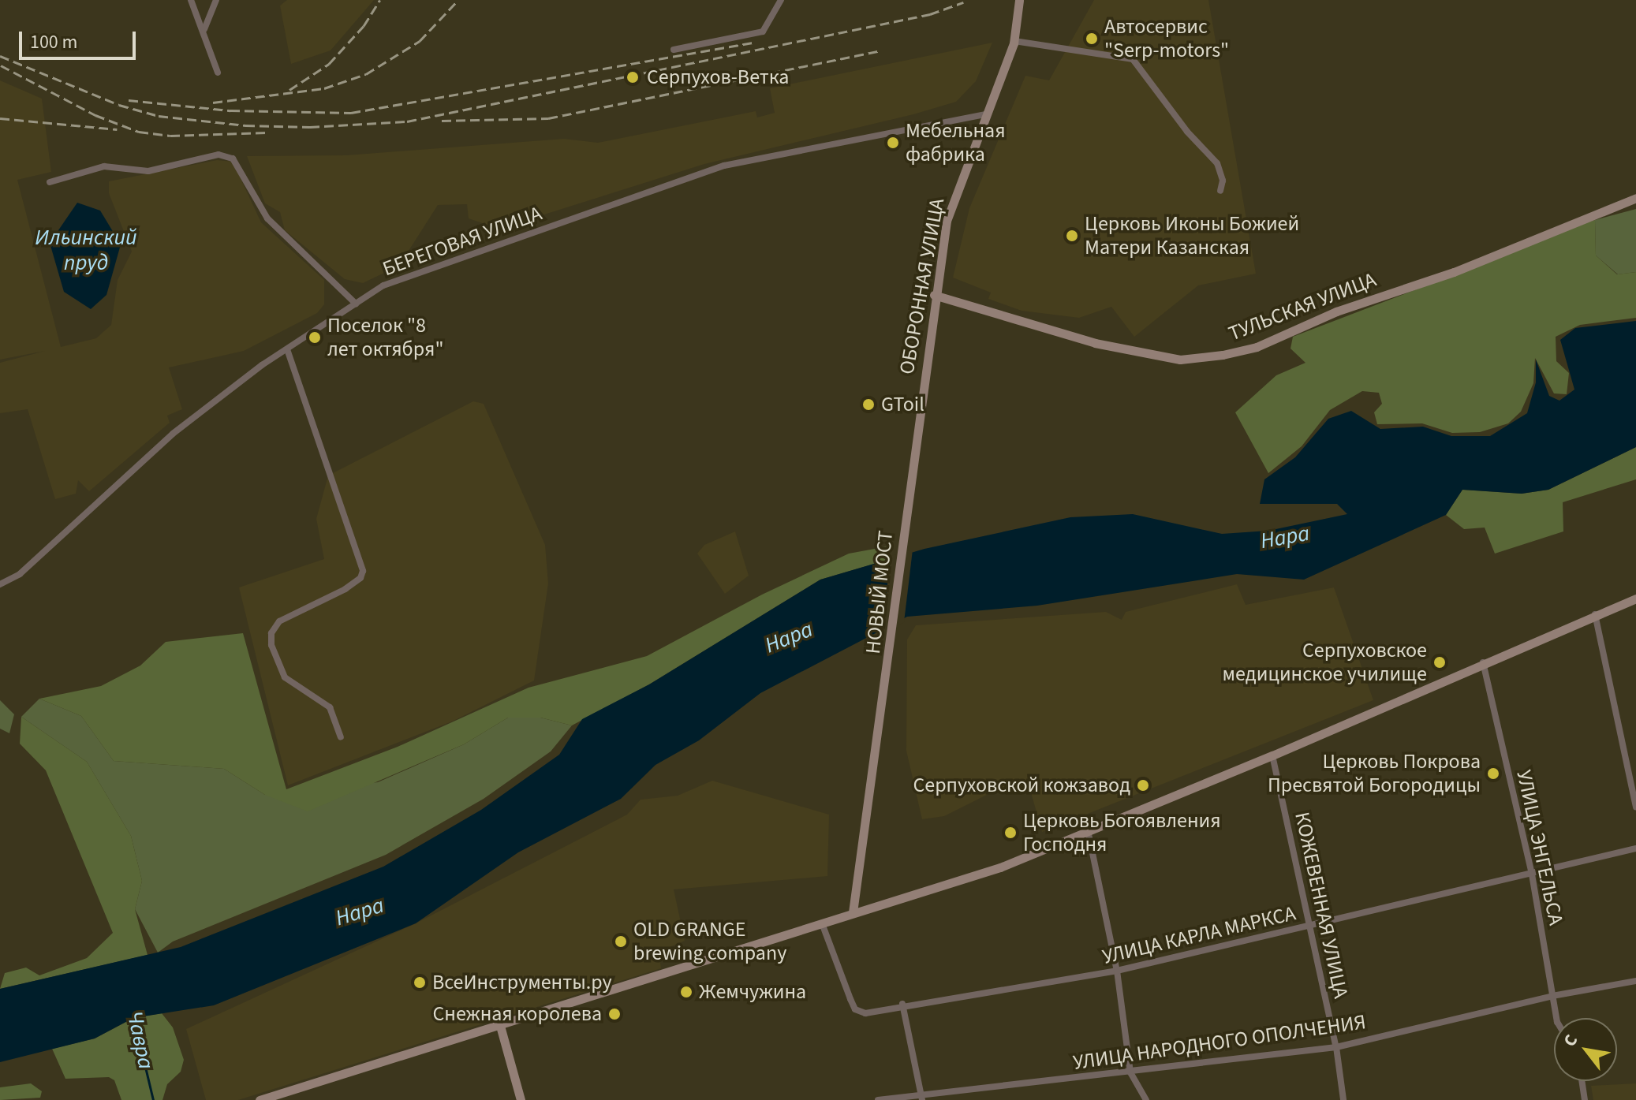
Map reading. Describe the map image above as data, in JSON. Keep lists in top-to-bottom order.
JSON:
{
  "streets": {
    "street": [
      "БЕРЕГОВАЯ УЛИЦА",
      "ОБОРОННАЯ УЛИЦА",
      "ТУЛЬСКАЯ УЛИЦА",
      "НОВЫЙ МОСТ",
      "УЛИЦА ЭНГЕЛЬСА",
      "КОЖЕВЕННАЯ УЛИЦА",
      "УЛИЦА КАРЛА МАРКСА",
      "УЛИЦА НАРОДНОГО ОПОЛЧЕНИЯ"
    ]
  },
  "crossings": [
    ["БЕРЕГОВАЯ УЛИЦА", "ОБОРОННАЯ УЛИЦА"],
    ["ОБОРОННАЯ УЛИЦА", "ТУЛЬСКАЯ УЛИЦА"],
    ["ОБОРОННАЯ УЛИЦА", "НОВЫЙ МОСТ"],
    ["УЛИЦА ЭНГЕЛЬСА", "УЛИЦА КАРЛА МАРКСА"],
    ["УЛИЦА ЭНГЕЛЬСА", "УЛИЦА НАРОДНОГО ОПОЛЧЕНИЯ"],
    ["КОЖЕВЕННАЯ УЛИЦА", "УЛИЦА КАРЛА МАРКСА"],
    ["КОЖЕВЕННАЯ УЛИЦА", "УЛИЦА НАРОДНОГО ОПОЛЧЕНИЯ"]
  ],
  "water": ["Ильинский пруд", "Нара", "Чавра"],
  "places": [
    "Автосервис \"Serp-motors\"",
    "Серпухов-Ветка",
    "Мебельная фабрика",
    "Церковь Иконы Божией Матери Казанская",
    "Поселок \"8 лет октября\"",
    "GToil",
    "Серпуховское медицинское училище",
    "Церковь Покрова Пресвятой Богородицы",
    "Серпуховской кожзавод",
    "Церковь Богоявления Господня",
    "OLD GRANGE brewing company",
    "ВсеИнструменты.ру",
    "Жемчужина",
    "Снежная королева"
  ],
  "scale_bar": "100 m",
  "north": "top left"
}
